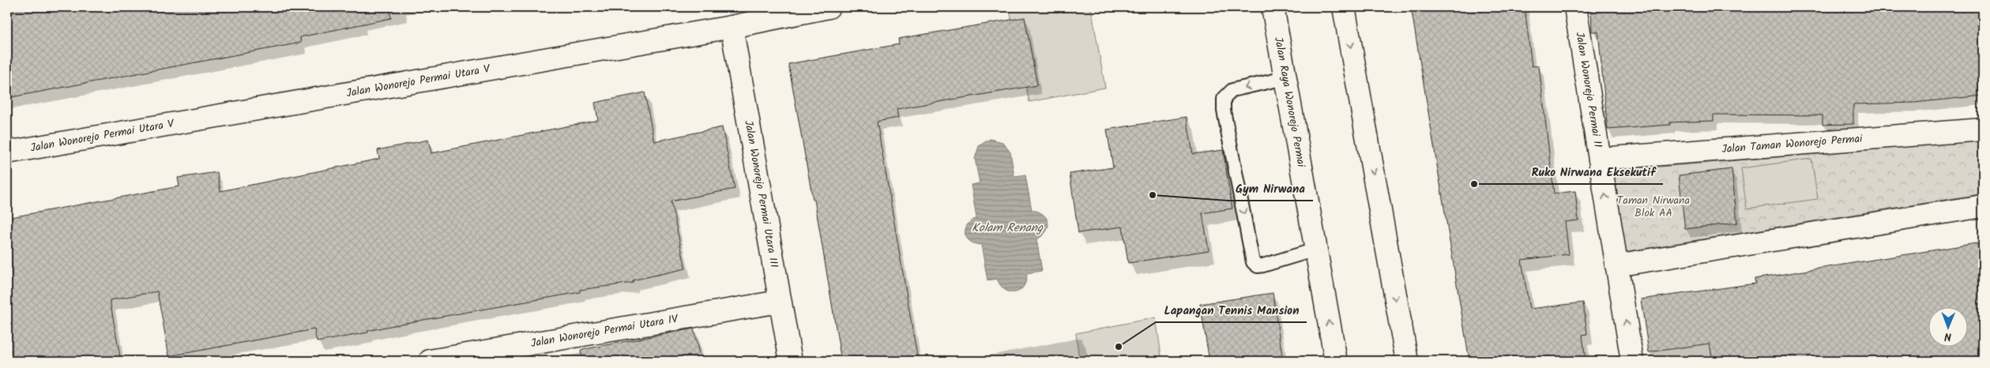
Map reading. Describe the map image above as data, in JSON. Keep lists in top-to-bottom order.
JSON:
{
  "streets": {
    "street": [
      "Jalan Wonorejo Permai Utara V",
      "Jalan Wonorejo Permai II",
      "Jalan Raya Wonorejo Permai",
      "Jalan Taman Wonorejo Permai",
      "Jalan Wonorejo Permai Utara III",
      "Jalan Wonorejo Permai Utara IV"
    ]
  },
  "crossings": [
    ["Jalan Wonorejo Permai Utara V", "Jalan Wonorejo Permai Utara III"],
    ["Jalan Wonorejo Permai II", "Jalan Taman Wonorejo Permai"],
    ["Jalan Wonorejo Permai Utara III", "Jalan Wonorejo Permai Utara IV"]
  ],
  "one_way": ["Jalan Wonorejo Permai II"],
  "water": ["Kolam Renang"],
  "parks": ["Taman Nirwana Blok AA"],
  "places": ["Ruko Nirwana Eksekutif", "Gym Nirwana", "Lapangan Tennis Mansion"],
  "north": "bottom"
}
